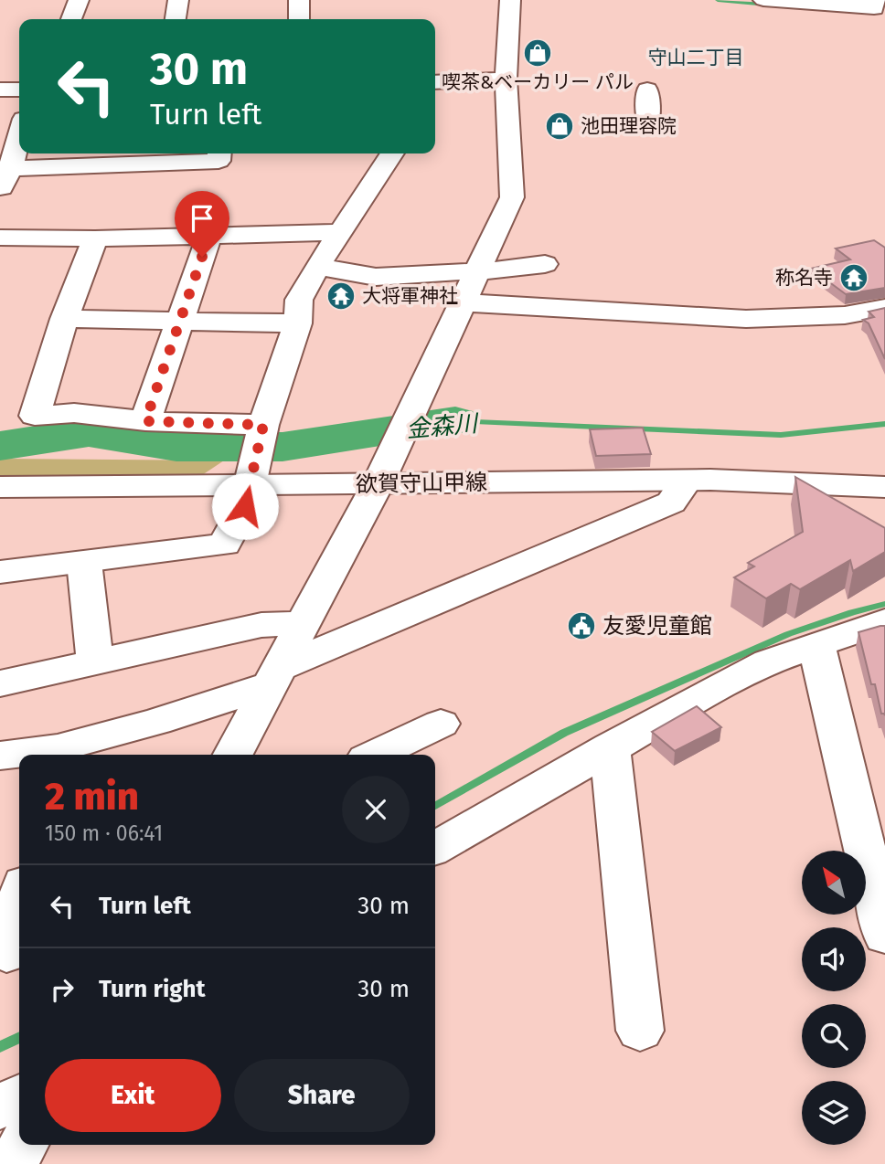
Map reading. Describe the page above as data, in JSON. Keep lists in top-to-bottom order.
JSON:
{
  "streets": {
    "street": ["欲賀守山甲線"]
  },
  "districts": ["守山二丁目"],
  "water": ["金森川"],
  "places": {
    "shop": ["喫茶&ベーカリー パル", "池田理容院"],
    "temple": ["称名寺", "大将軍神社"],
    "public building": ["友愛児童館"]
  },
  "north": "top left",
  "page": {
    "turn": ["30 m", "Turn left"],
    "heading": ["2 min", "150 m · 06:41"],
    "list": [
      {
        "name": "Turn left",
        "value": "30 m"
      },
      {
        "name": "Turn right",
        "value": "30 m"
      }
    ],
    "buttons": ["Exit", "Share"]
  }
}
